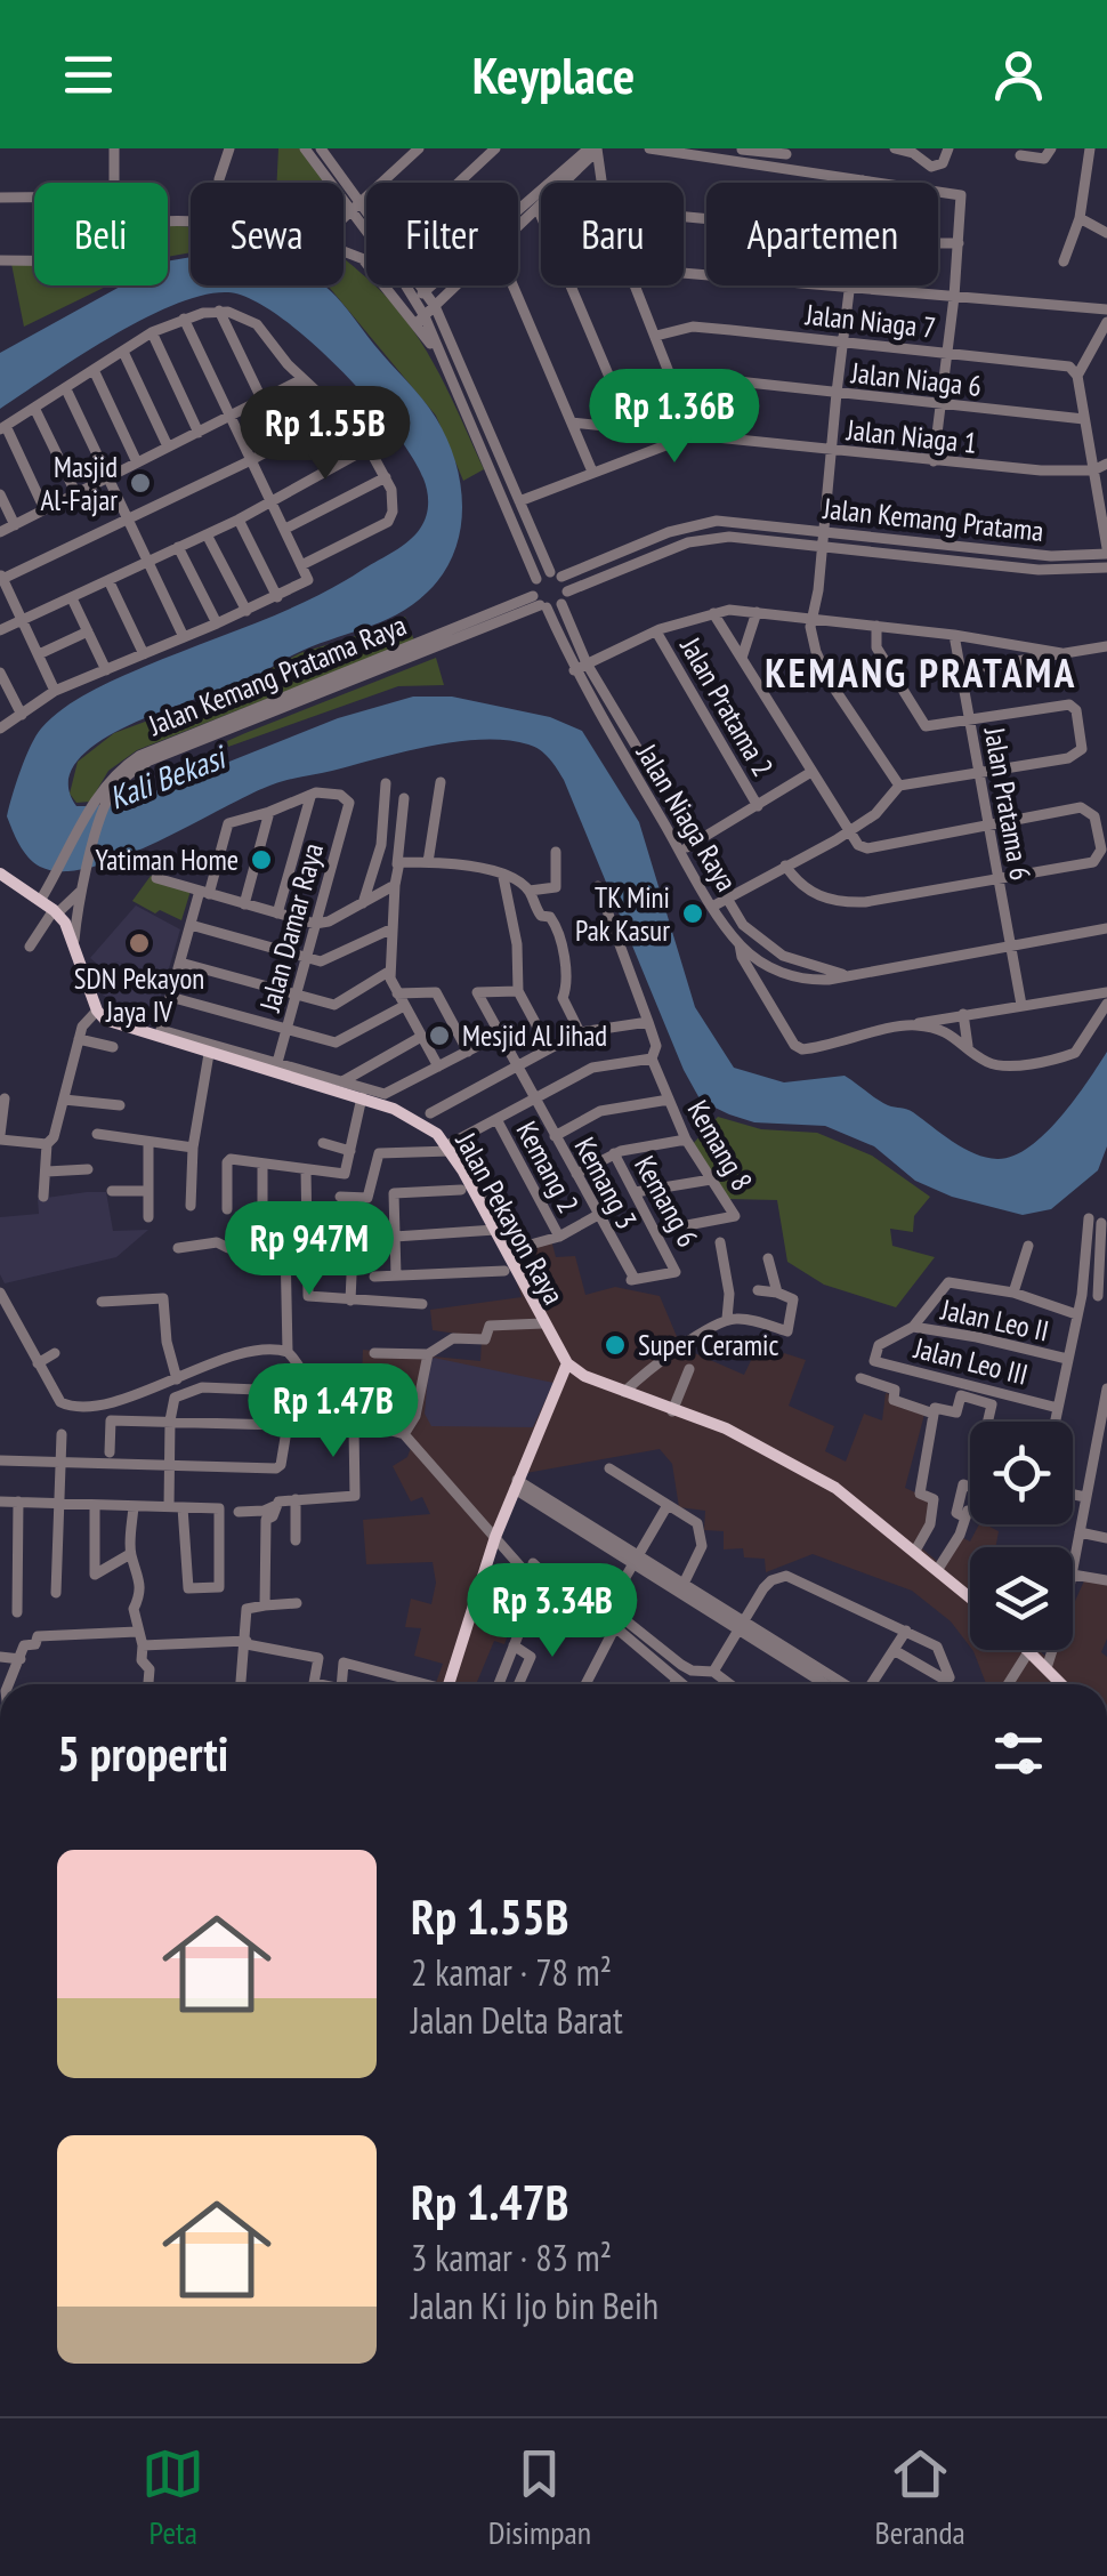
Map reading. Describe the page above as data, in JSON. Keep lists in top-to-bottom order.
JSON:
{
  "streets": {
    "main road": ["Jalan Pekayon Raya"],
    "street": [
      "Jalan Niaga 7",
      "Jalan Niaga 6",
      "Jalan Niaga 1",
      "Jalan Kemang Pratama",
      "Jalan Kemang Pratama Raya",
      "Jalan Pratama 2",
      "Jalan Pratama 6",
      "Jalan Niaga Raya",
      "Jalan Damar Raya",
      "Kemang 8",
      "Kemang 2",
      "Kemang 3",
      "Kemang 6",
      "Jalan Leo II",
      "Jalan Leo III"
    ]
  },
  "crossings": [
    ["Jalan Kemang Pratama Raya", "Jalan Niaga Raya"],
    ["Jalan Pratama 6", "Jalan Niaga Raya"],
    ["Jalan Damar Raya", "Jalan Pekayon Raya"],
    ["Kemang 8", "Kemang 6"],
    ["Kemang 2", "Kemang 3"],
    ["Kemang 2", "Jalan Pekayon Raya"],
    ["Kemang 3", "Kemang 6"],
    ["Jalan Leo II", "Jalan Leo III"]
  ],
  "districts": ["KEMANG PRATAMA"],
  "water": ["Kali Bekasi"],
  "places": [
    "Masjid Al-Fajar",
    "Yatiman Home",
    "TK Mini Pak Kasur",
    "SDN Pekayon Jaya IV",
    "Mesjid Al Jihad",
    "Super Ceramic"
  ],
  "page": {
    "header": "Keyplace",
    "chip": [
      "Beli",
      "Sewa",
      "Filter",
      "Baru",
      "Apartemen"
    ],
    "price": [
      "Rp 1.36B",
      "Rp 1.55B",
      "Rp 947M",
      "Rp 1.47B",
      "Rp 3.34B"
    ],
    "heading": "5 properti",
    "list": [
      {
        "name": "Rp 1.55B",
        "note": "2 kamar · 78 m² · Jalan Delta Barat"
      },
      {
        "name": "Rp 1.47B",
        "note": "3 kamar · 83 m² · Jalan Ki Ijo bin Beih"
      }
    ],
    "tabs": ["Peta", "Disimpan", "Beranda"]
  }
}
